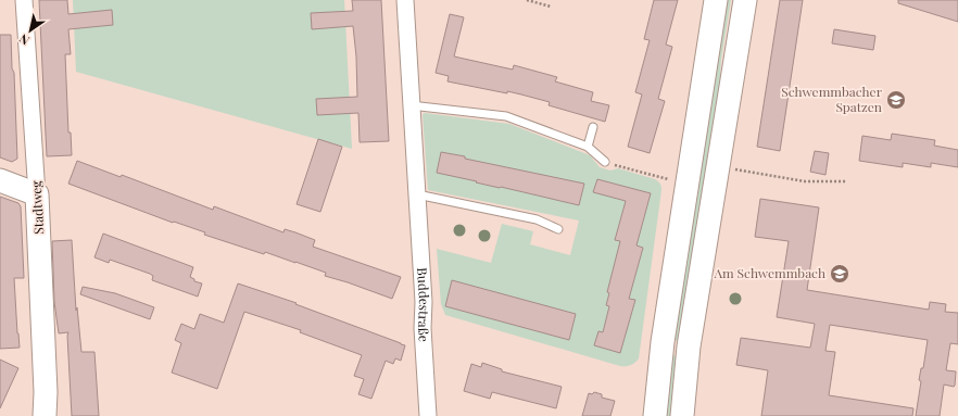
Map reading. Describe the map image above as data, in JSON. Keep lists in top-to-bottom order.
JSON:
{
  "streets": {
    "main road": ["Stadtweg"],
    "street": ["Buddestraße"]
  },
  "places": {
    "school or university": ["Schwemmbacher Spatzen", "Am Schwemmbach"]
  },
  "north": "bottom left"
}
